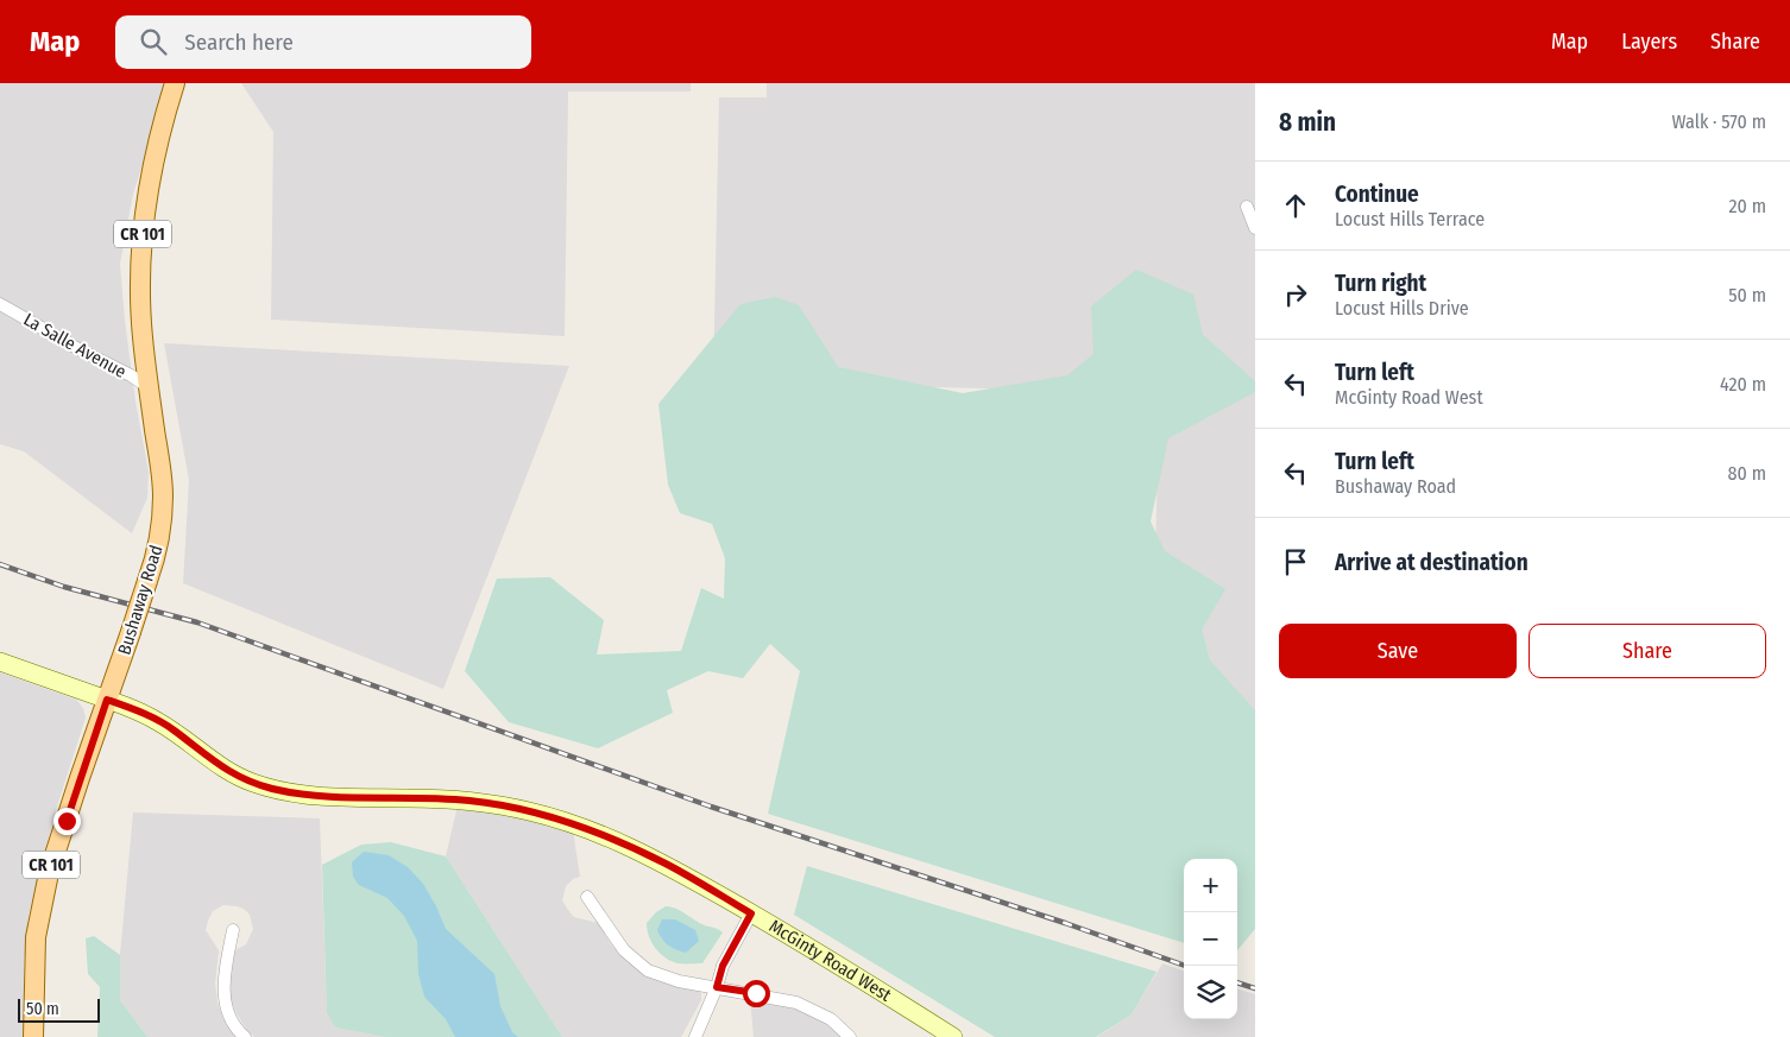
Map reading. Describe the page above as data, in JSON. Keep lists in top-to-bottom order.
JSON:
{
  "streets": {
    "main road": ["CR 101", "Bushaway Road", "McGinty Road West"],
    "street": ["La Salle Avenue"]
  },
  "crossings": [
    ["La Salle Avenue", "Bushaway Road"],
    ["Bushaway Road", "McGinty Road West"]
  ],
  "scale_bar": "50 m",
  "page": {
    "header": "Map",
    "search": "Search here",
    "nav": ["Map", "Layers", "Share"],
    "heading": ["8 min", "Walk · 570 m"],
    "list": [
      ["Continue", "Locust Hills Terrace", "20 m"],
      ["Turn right", "Locust Hills Drive", "50 m"],
      ["Turn left", "McGinty Road West", "420 m"],
      ["Turn left", "Bushaway Road", "80 m"],
      "Arrive at destination"
    ],
    "buttons": ["Save", "Share"],
    "map_buttons": ["+", "−"],
    "scale": "50 m"
  }
}
